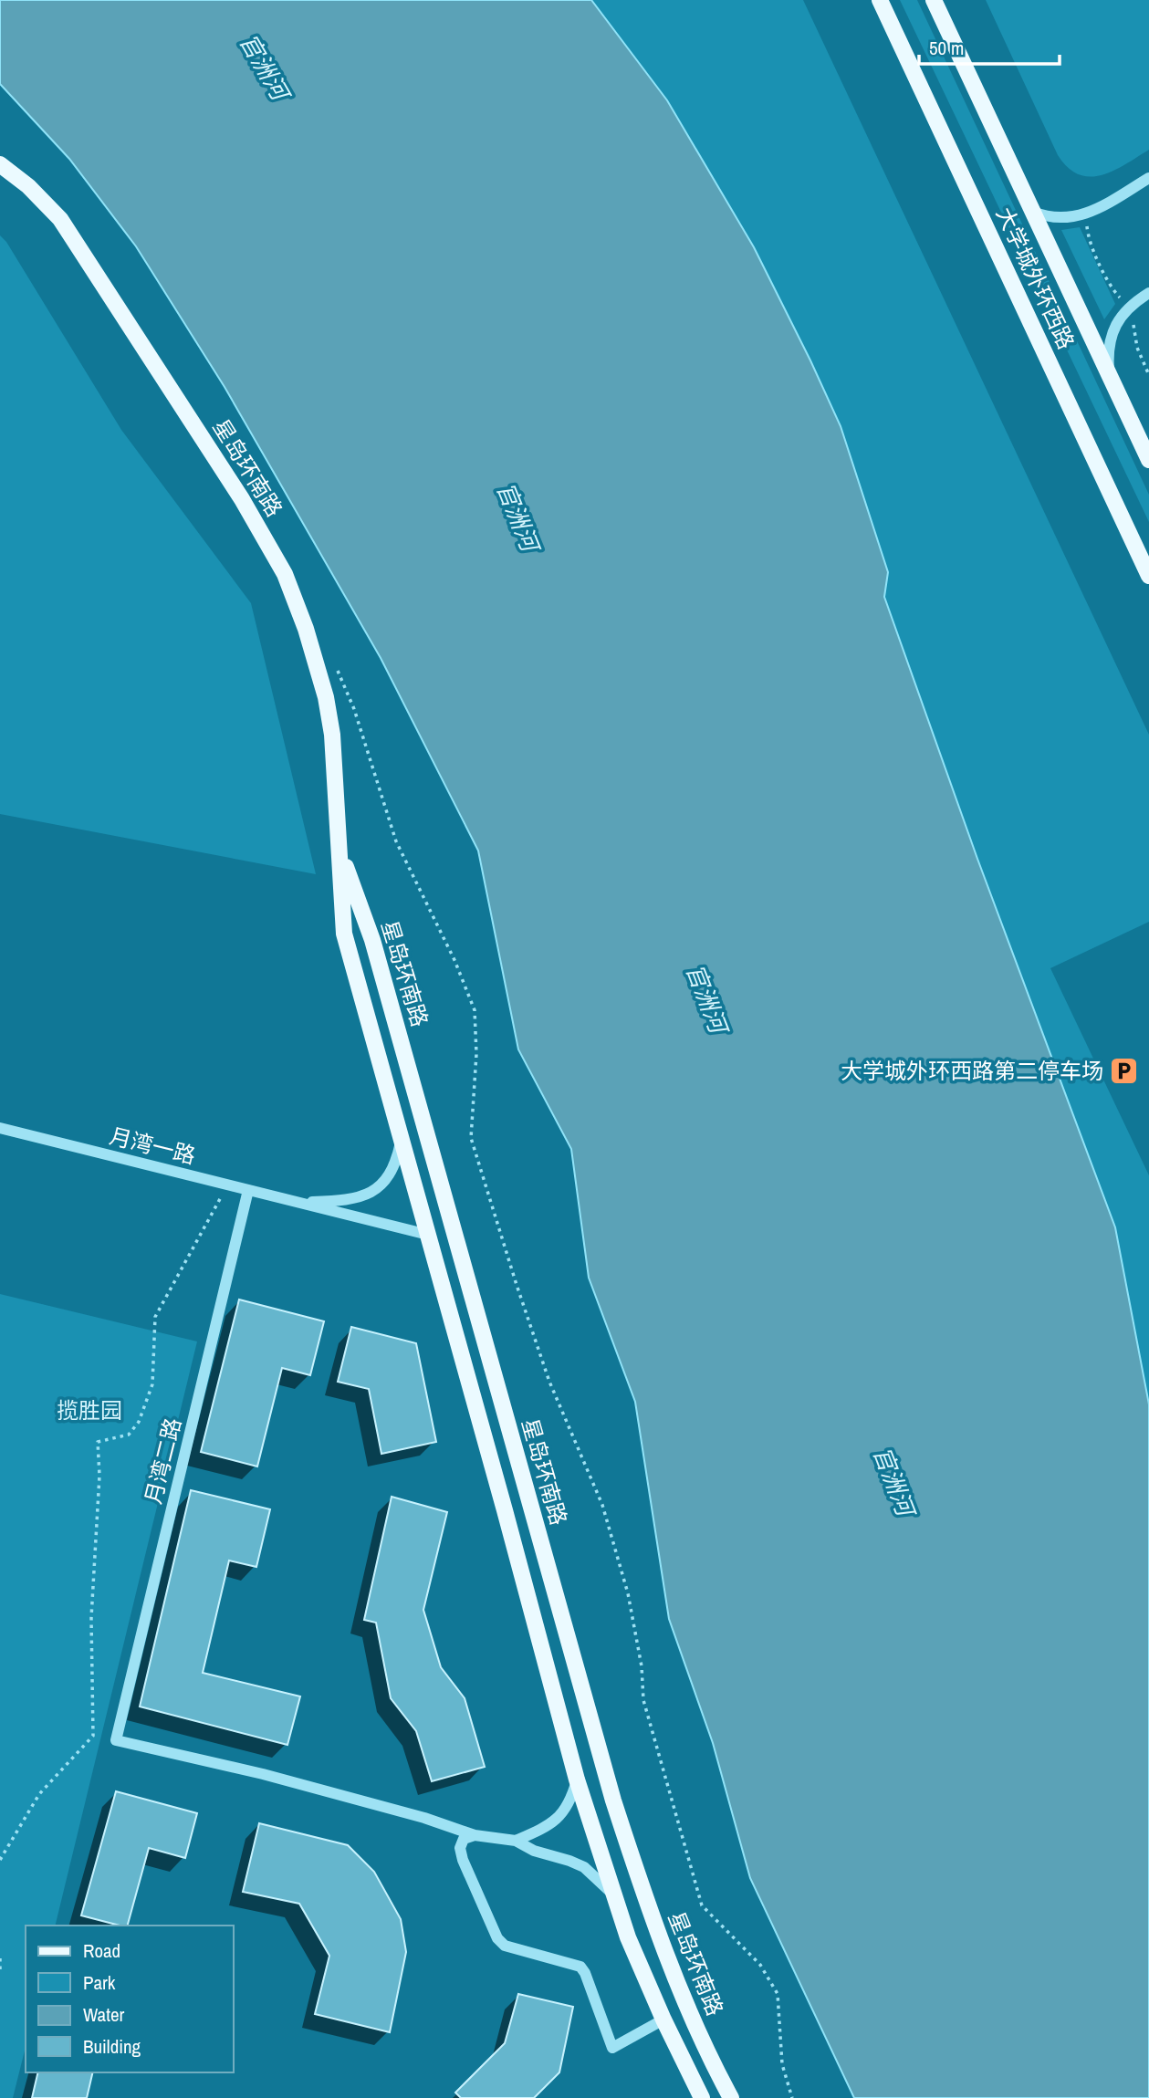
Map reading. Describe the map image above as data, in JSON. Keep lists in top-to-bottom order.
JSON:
{
  "streets": {
    "main road": ["大学城外环西路", "星岛环南路"],
    "street": ["月湾一路", "月湾二路"]
  },
  "crossings": [
    ["星岛环南路", "月湾一路"],
    ["月湾一路", "月湾二路"]
  ],
  "water": ["官洲河"],
  "parks": ["揽胜园"],
  "places": {
    "parking": ["大学城外环西路第二停车场"]
  },
  "legend": [
    "Road",
    "Park",
    "Water",
    "Building"
  ],
  "scale_bar": "50 m"
}
